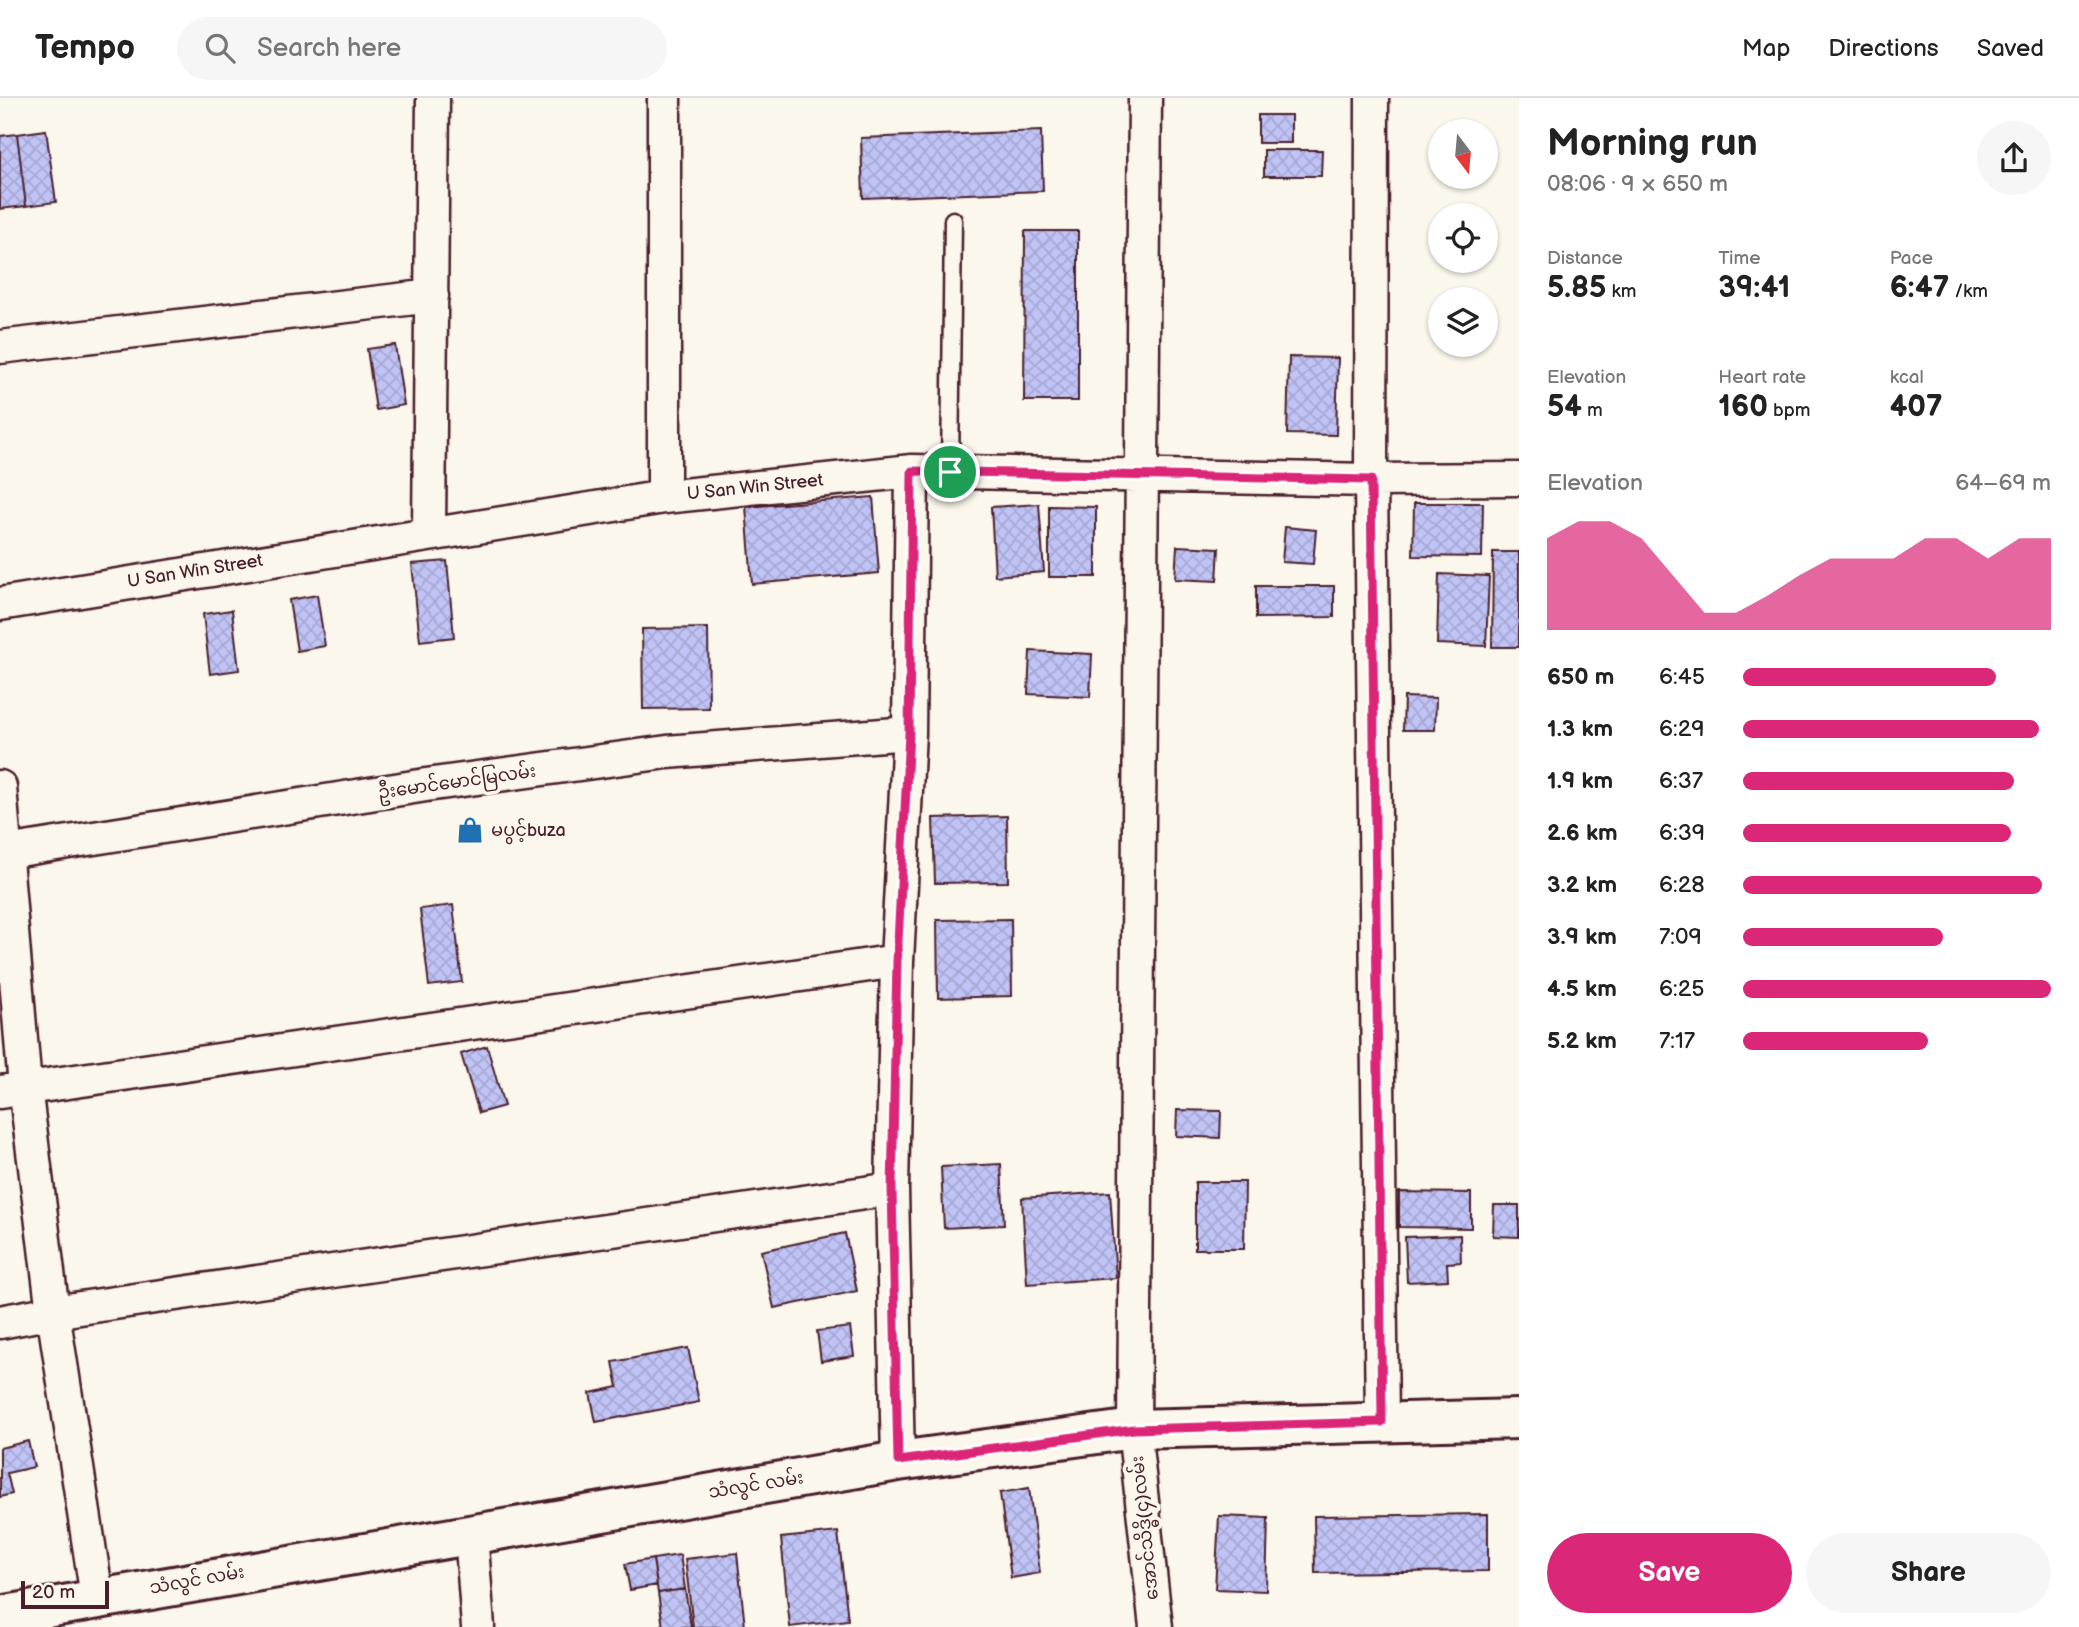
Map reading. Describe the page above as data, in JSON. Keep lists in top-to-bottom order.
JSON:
{
  "streets": {
    "street": [
      "U San Win Street",
      "ဦးမောင်မောင်မြလမ်း",
      "သံလွင် လမ်း",
      "အောင်သိဒ္ဓိ(၄)လမ်း"
    ]
  },
  "crossings": [
    ["U San Win Street", "အောင်သိဒ္ဓိ(၄)လမ်း"],
    ["သံလွင် လမ်း", "အောင်သိဒ္ဓိ(၄)လမ်း"]
  ],
  "places": {
    "shop": ["မပွင့်buza"]
  },
  "scale_bar": "20 m",
  "north": "bottom",
  "page": {
    "header": "Tempo",
    "search": "Search here",
    "nav": ["Map", "Directions", "Saved"],
    "heading": ["Morning run", "08:06 · 9 × 650 m"],
    "stats": [
      ["Distance", "5.85 km"],
      ["Time", "39:41"],
      ["Pace", "6:47 /km"],
      ["Elevation", "54 m"],
      ["Heart rate", "160 bpm"],
      ["kcal", "407"]
    ],
    "chart": ["Elevation", "64–69 m"],
    "list": [
      {
        "name": "650 m",
        "note": "6:45"
      },
      {
        "name": "1.3 km",
        "note": "6:29"
      },
      {
        "name": "1.9 km",
        "note": "6:37"
      },
      {
        "name": "2.6 km",
        "note": "6:39"
      },
      {
        "name": "3.2 km",
        "note": "6:28"
      },
      {
        "name": "3.9 km",
        "note": "7:09"
      },
      {
        "name": "4.5 km",
        "note": "6:25"
      },
      {
        "name": "5.2 km",
        "note": "7:17"
      }
    ],
    "buttons": ["Save", "Share"],
    "scale": "20 m"
  }
}
